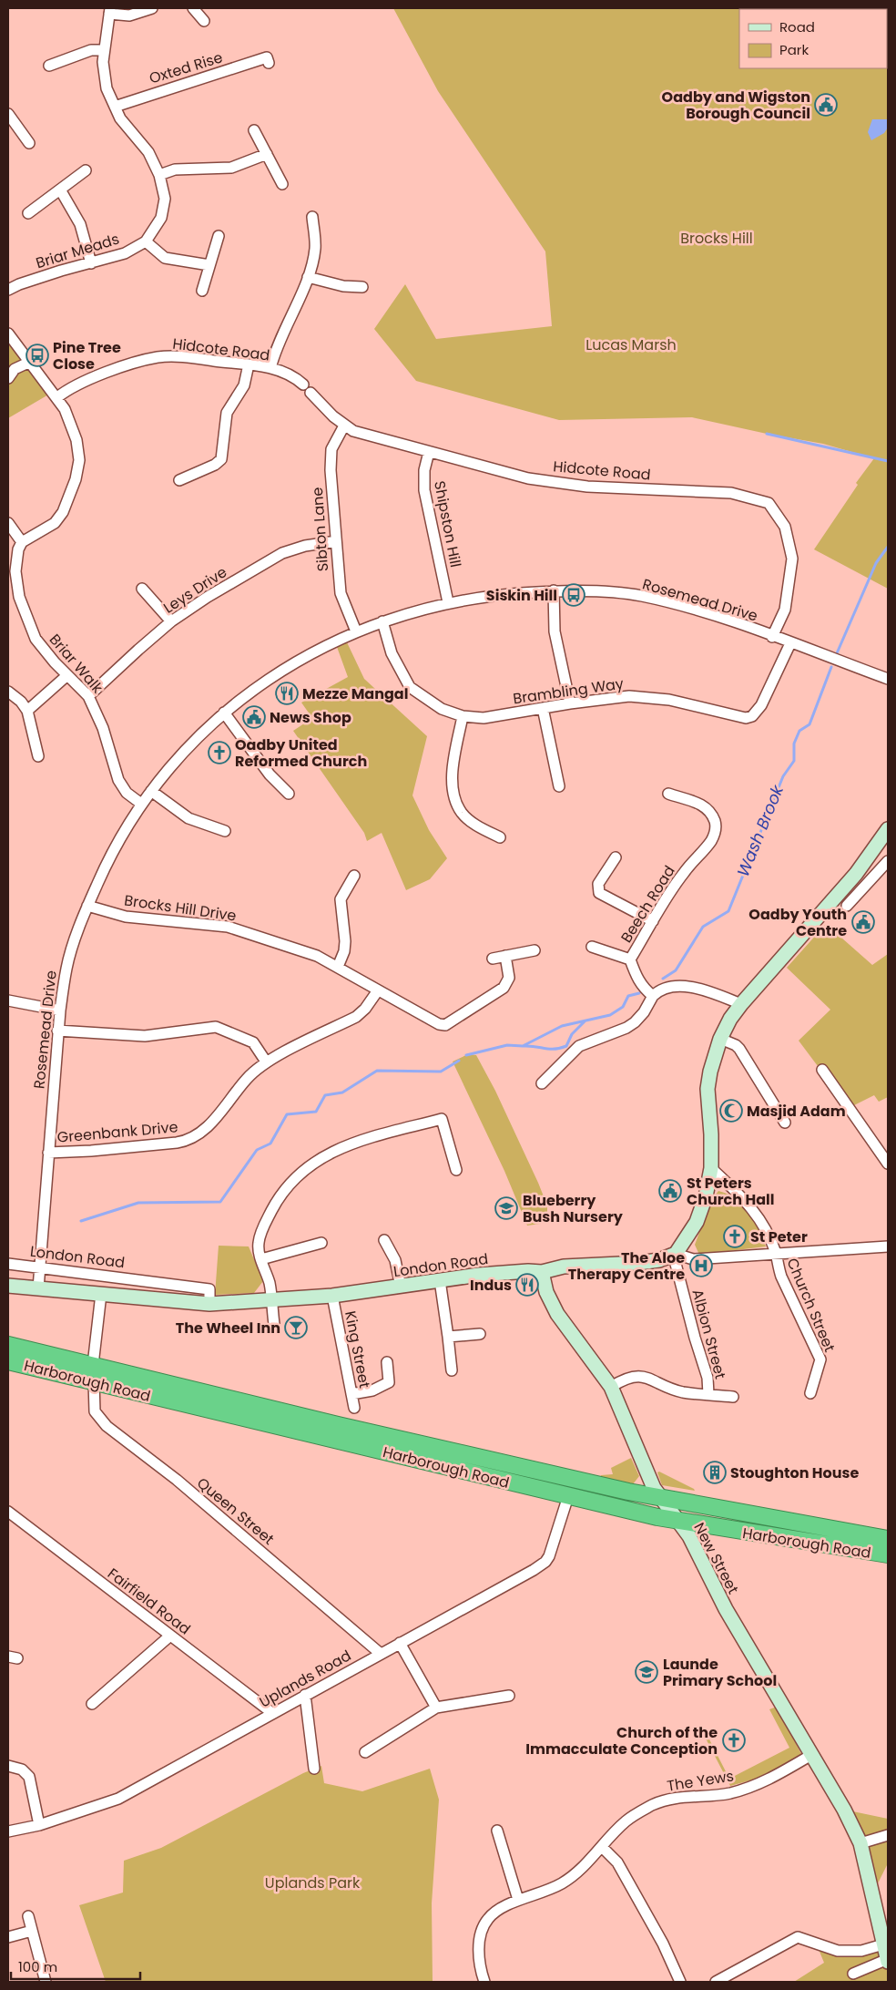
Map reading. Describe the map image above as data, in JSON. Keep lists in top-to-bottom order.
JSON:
{
  "streets": {
    "highway": ["Harborough Road"],
    "main road": ["London Road", "New Street"],
    "street": [
      "Oxted Rise",
      "Briar Meads",
      "Hidcote Road",
      "Shipston Hill",
      "Sibton Lane",
      "Leys Drive",
      "Rosemead Drive",
      "Briar Walk",
      "Brambling Way",
      "Beech Road",
      "Brocks Hill Drive",
      "Greenbank Drive",
      "Church Street",
      "Albion Street",
      "King Street",
      "Queen Street",
      "Fairfield Road",
      "Uplands Road",
      "The Yews"
    ]
  },
  "crossings": [
    ["Oxted Rise", "Briar Meads"],
    ["Hidcote Road", "Shipston Hill"],
    ["Hidcote Road", "Sibton Lane"],
    ["Hidcote Road", "Rosemead Drive"],
    ["Shipston Hill", "Rosemead Drive"],
    ["Sibton Lane", "Leys Drive"],
    ["Sibton Lane", "Rosemead Drive"],
    ["Leys Drive", "Briar Walk"],
    ["Rosemead Drive", "Briar Walk"],
    ["Rosemead Drive", "Brambling Way"],
    ["Rosemead Drive", "Brocks Hill Drive"],
    ["Rosemead Drive", "Greenbank Drive"],
    ["Rosemead Drive", "London Road"],
    ["Brocks Hill Drive", "Greenbank Drive"],
    ["London Road", "Albion Street"],
    ["London Road", "King Street"],
    ["London Road", "New Street"],
    ["Harborough Road", "Queen Street"],
    ["Harborough Road", "New Street"],
    ["Harborough Road", "Uplands Road"],
    ["Queen Street", "Uplands Road"],
    ["New Street", "The Yews"],
    ["Fairfield Road", "Uplands Road"]
  ],
  "water": ["Wash Brook"],
  "parks": ["Brocks Hill", "Lucas Marsh", "Uplands Park"],
  "places": {
    "public building": [
      "Oadby and Wigston Borough Council",
      "News Shop",
      "Oadby Youth Centre",
      "St Peters Church Hall"
    ],
    "bus stop": ["Pine Tree Close", "Siskin Hill"],
    "restaurant": ["Mezze Mangal", "Indus"],
    "church": ["Oadby United Reformed Church", "St Peter", "Church of the Immacculate Conception"],
    "mosque": ["Masjid Adam"],
    "school or university": ["Blueberry Bush Nursery", "Launde Primary School"],
    "hospital": ["The Aloe Therapy Centre"],
    "bar": ["The Wheel Inn"],
    "building": ["Stoughton House"]
  },
  "legend": ["Road", "Park"],
  "scale_bar": "100 m"
}
